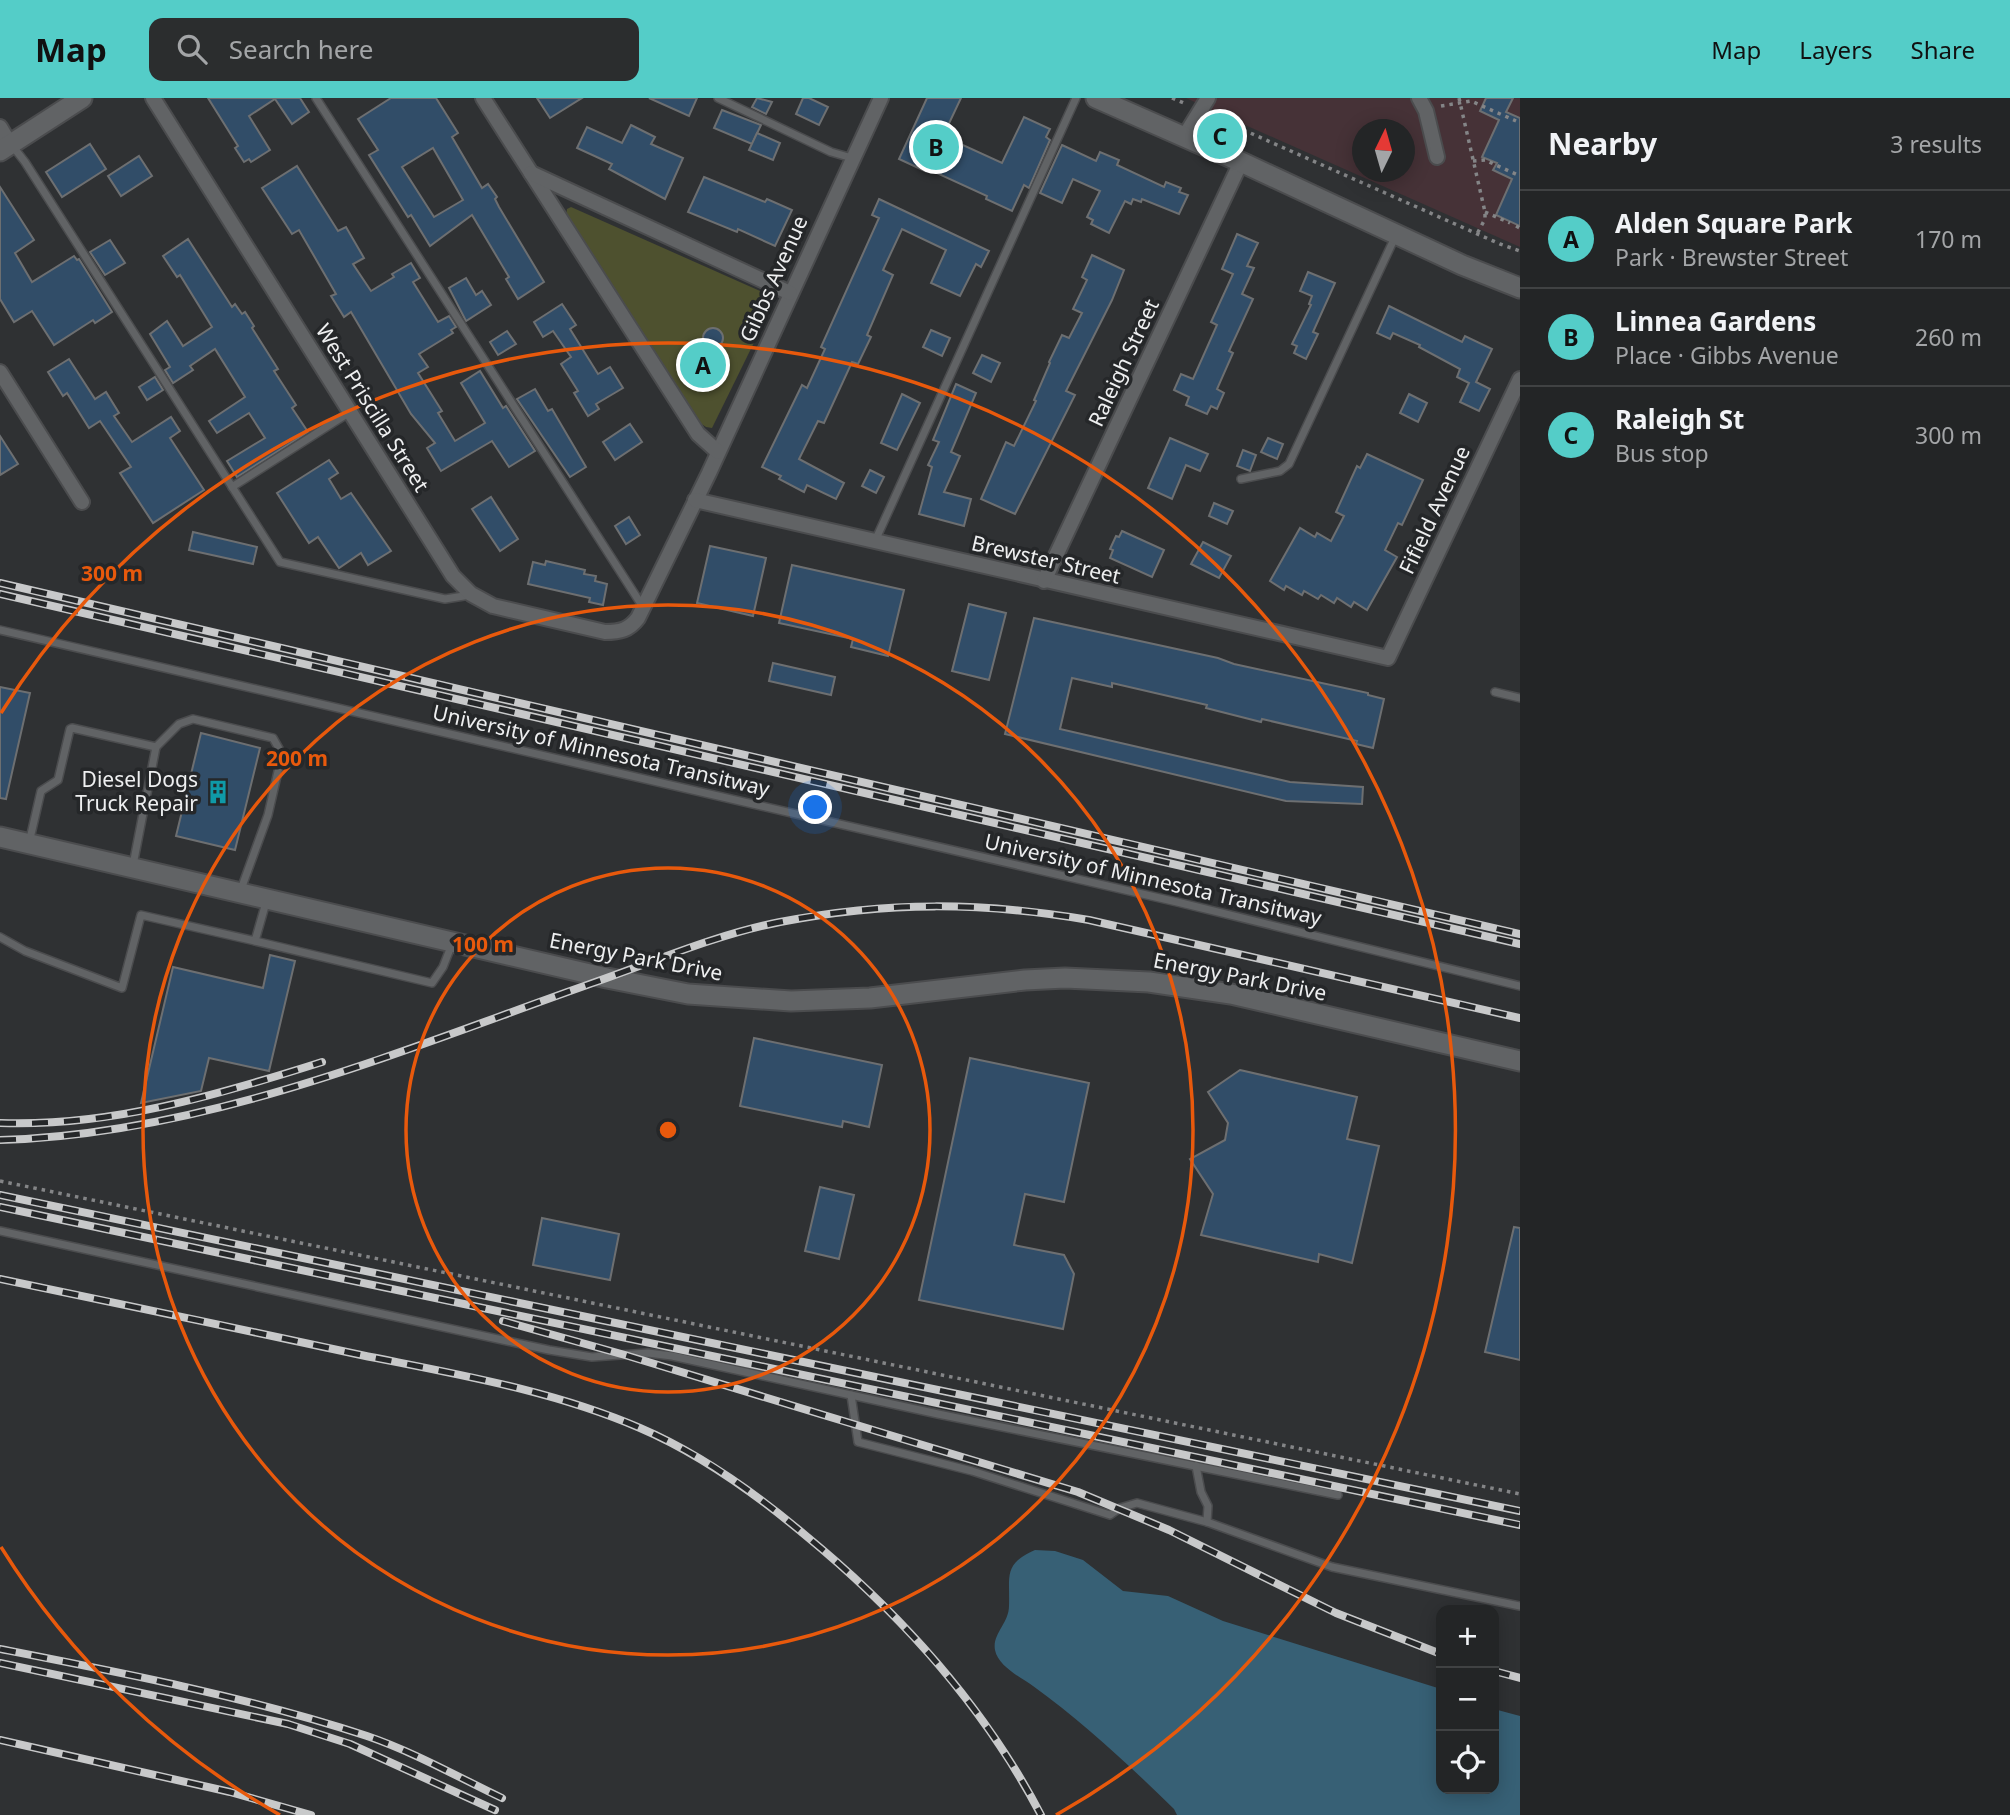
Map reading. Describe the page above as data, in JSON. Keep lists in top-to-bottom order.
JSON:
{
  "streets": {
    "street": [
      "Gibbs Avenue",
      "Raleigh Street",
      "West Priscilla Street",
      "Fifield Avenue",
      "Brewster Street",
      "Energy Park Drive"
    ],
    "lane": ["University of Minnesota Transitway"]
  },
  "crossings": [
    ["Gibbs Avenue", "West Priscilla Street"],
    ["Gibbs Avenue", "Brewster Street"],
    ["Raleigh Street", "Brewster Street"],
    ["Fifield Avenue", "Brewster Street"]
  ],
  "places": {
    "building": ["Diesel Dogs Truck Repair"]
  },
  "north": "top",
  "page": {
    "header": "Map",
    "search": "Search here",
    "nav": ["Map", "Layers", "Share"],
    "heading": ["Nearby", "3 results"],
    "pins": ["C", "B", "A"],
    "list": [
      {
        "mark": "A",
        "name": "Alden Square Park",
        "note": "Park · Brewster Street",
        "value": "170 m"
      },
      {
        "mark": "B",
        "name": "Linnea Gardens",
        "note": "Place · Gibbs Avenue",
        "value": "260 m"
      },
      {
        "mark": "C",
        "name": "Raleigh St",
        "note": "Bus stop",
        "value": "300 m"
      }
    ],
    "map_buttons": ["+", "−"]
  },
  "rings": ["300 m", "200 m", "100 m"]
}
